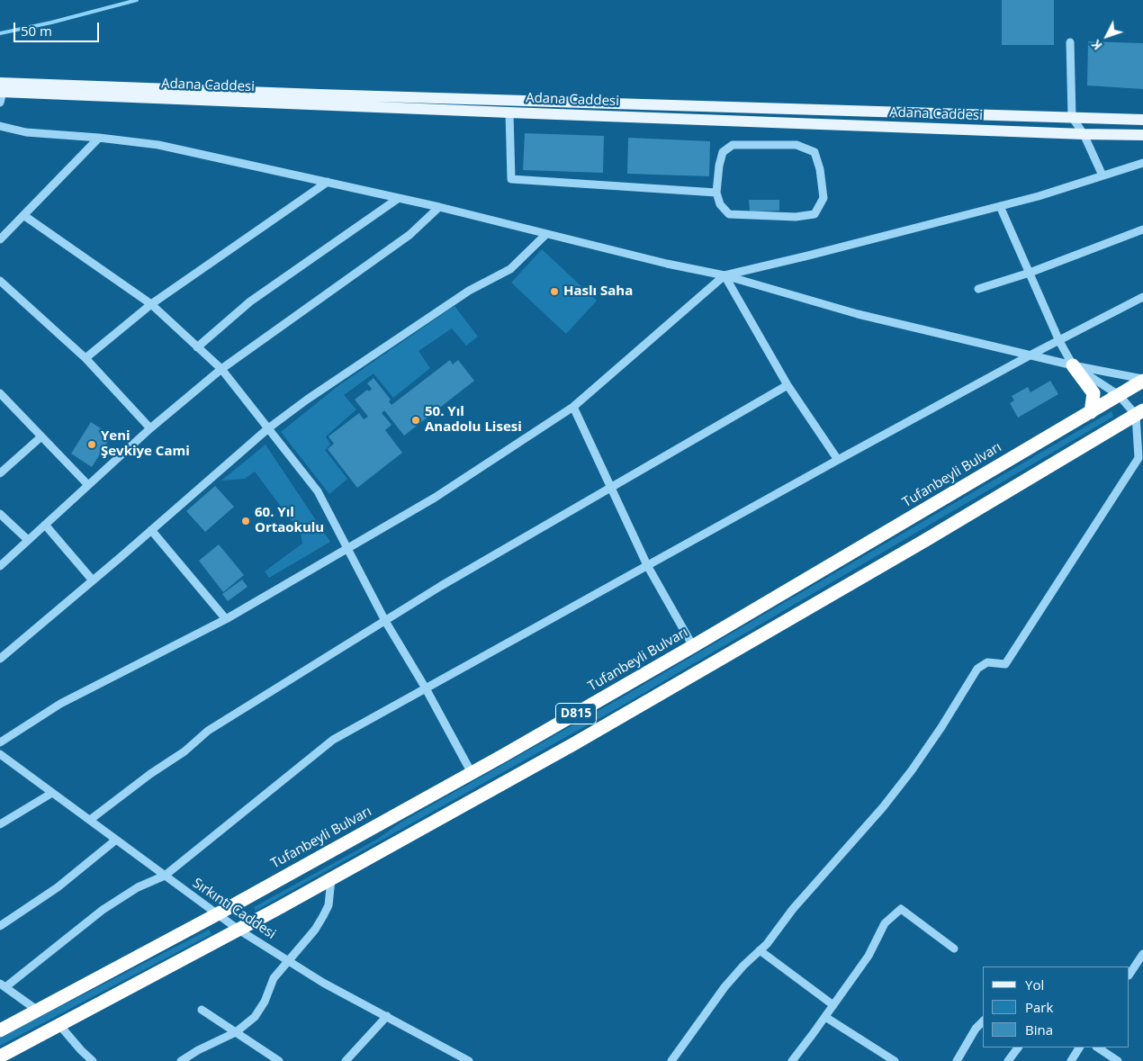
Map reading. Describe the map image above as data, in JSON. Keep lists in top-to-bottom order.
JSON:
{
  "streets": {
    "highway": ["Tufanbeyli Bulvarı", "D815"],
    "main road": ["Adana Caddesi"],
    "street": ["Sırkıntı Caddesi"]
  },
  "crossings": [
    ["Tufanbeyli Bulvarı", "Sırkıntı Caddesi"],
    ["D815", "Sırkıntı Caddesi"]
  ],
  "places": [
    "Haslı Saha",
    "50. Yıl Anadolu Lisesi",
    "Yeni Şevkiye Cami",
    "60. Yıl Ortaokulu"
  ],
  "legend": ["Yol", "Park", "Bina"],
  "scale_bar": "50 m",
  "north": "bottom left"
}
